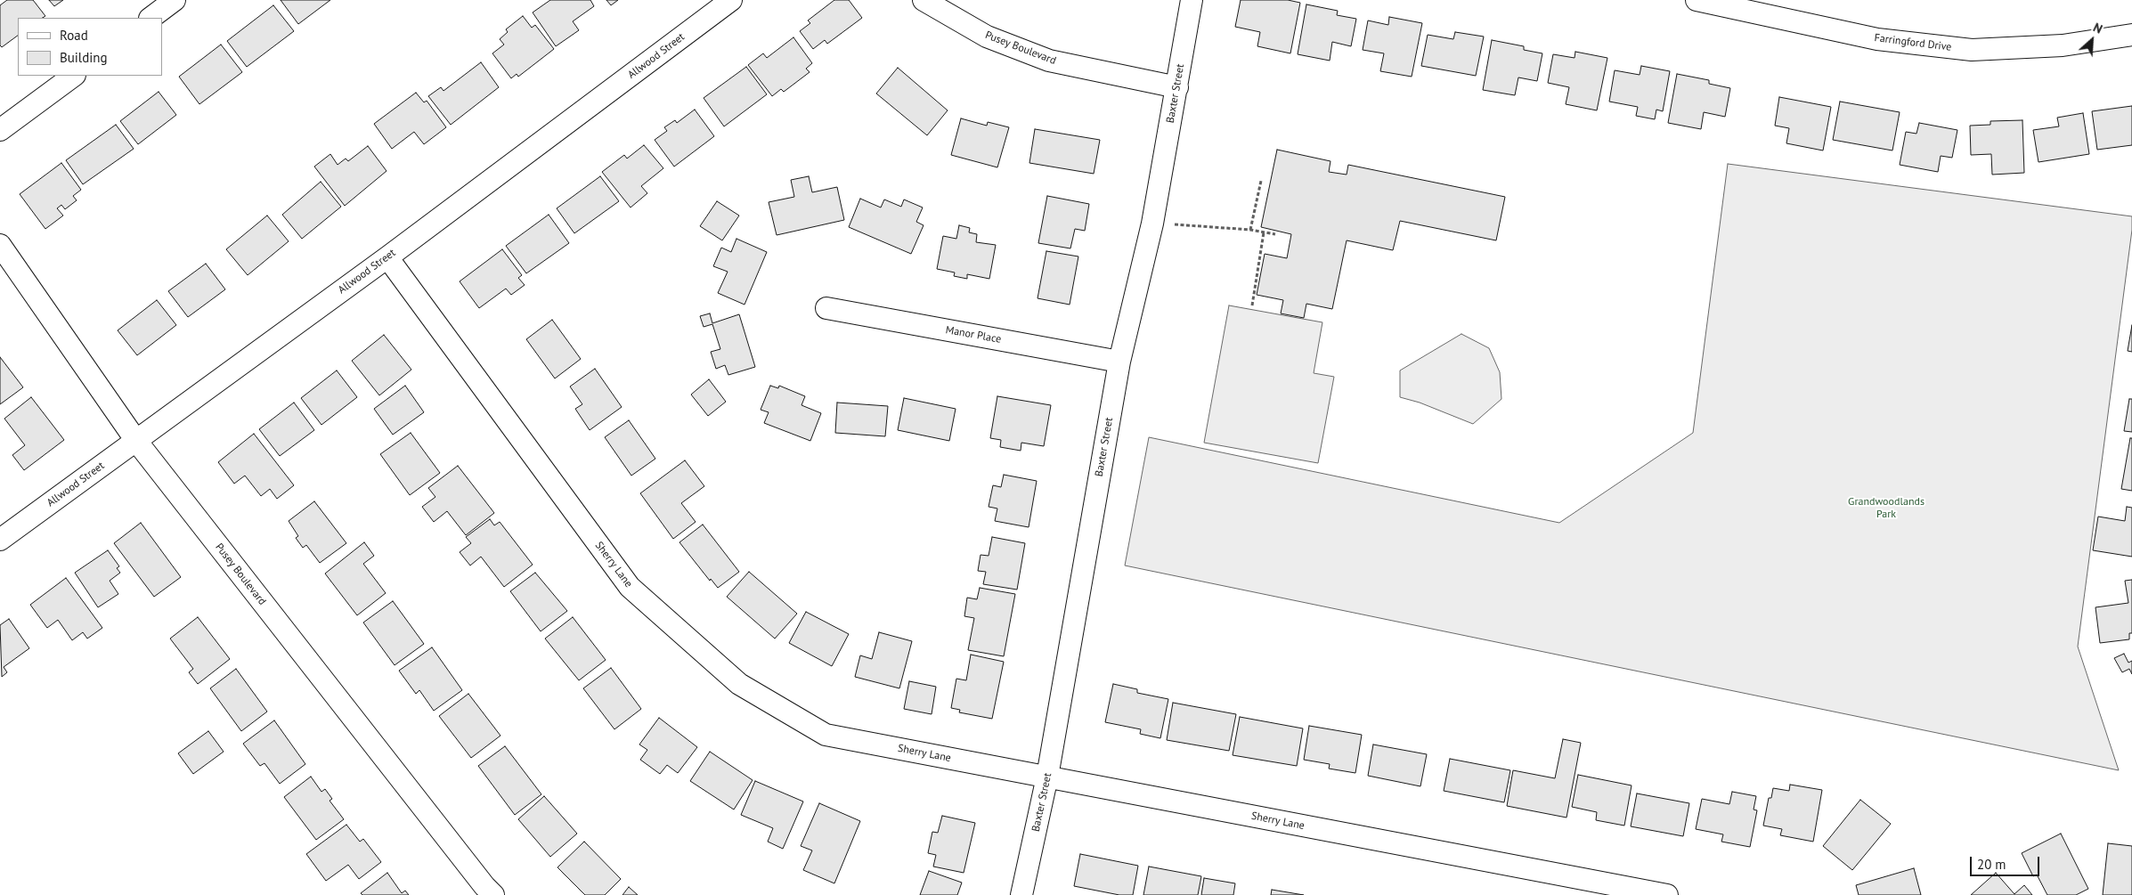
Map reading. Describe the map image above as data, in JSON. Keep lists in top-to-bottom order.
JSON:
{
  "streets": {
    "street": [
      "Farringford Drive",
      "Pusey Boulevard",
      "Allwood Street",
      "Baxter Street",
      "Manor Place",
      "Sherry Lane"
    ]
  },
  "crossings": [
    ["Pusey Boulevard", "Allwood Street"],
    ["Pusey Boulevard", "Baxter Street"],
    ["Allwood Street", "Sherry Lane"],
    ["Baxter Street", "Manor Place"],
    ["Baxter Street", "Sherry Lane"]
  ],
  "parks": ["Grandwoodlands Park"],
  "legend": ["Road", "Building"],
  "scale_bar": "20 m",
  "north": "top right"
}
